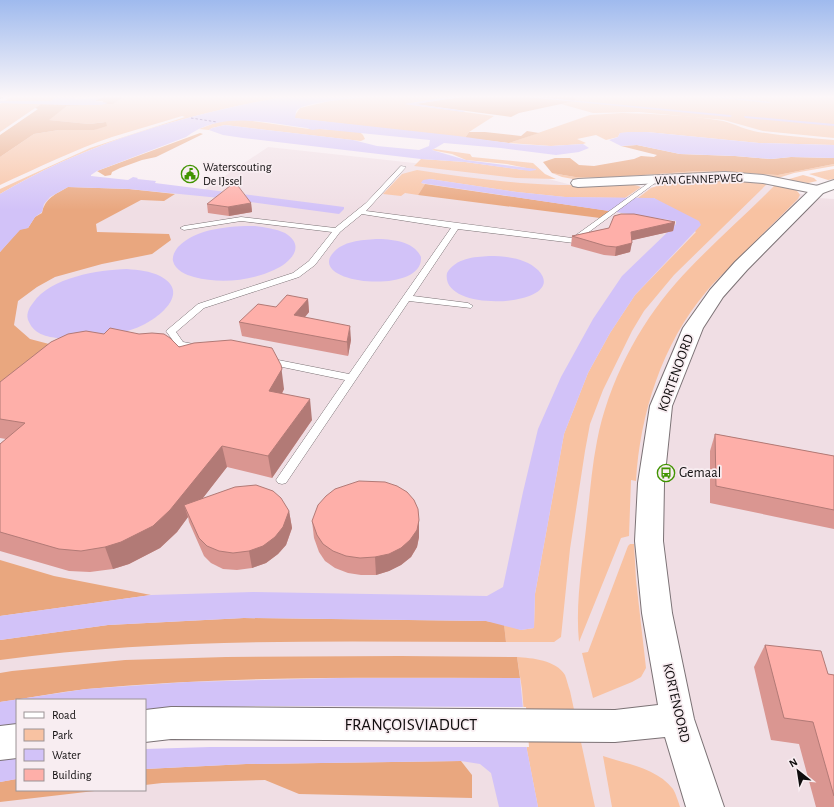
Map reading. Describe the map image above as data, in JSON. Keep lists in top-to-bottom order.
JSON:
{
  "streets": {
    "street": ["VAN GENNEPWEG", "KORTENOORD", "FRANÇOISVIADUCT"]
  },
  "crossings": [
    ["VAN GENNEPWEG", "KORTENOORD"],
    ["KORTENOORD", "FRANÇOISVIADUCT"]
  ],
  "places": {
    "public building": ["Waterscouting De IJssel"],
    "bus stop": ["Gemaal"]
  },
  "legend": [
    "Road",
    "Park",
    "Water",
    "Building"
  ],
  "north": "top left"
}
